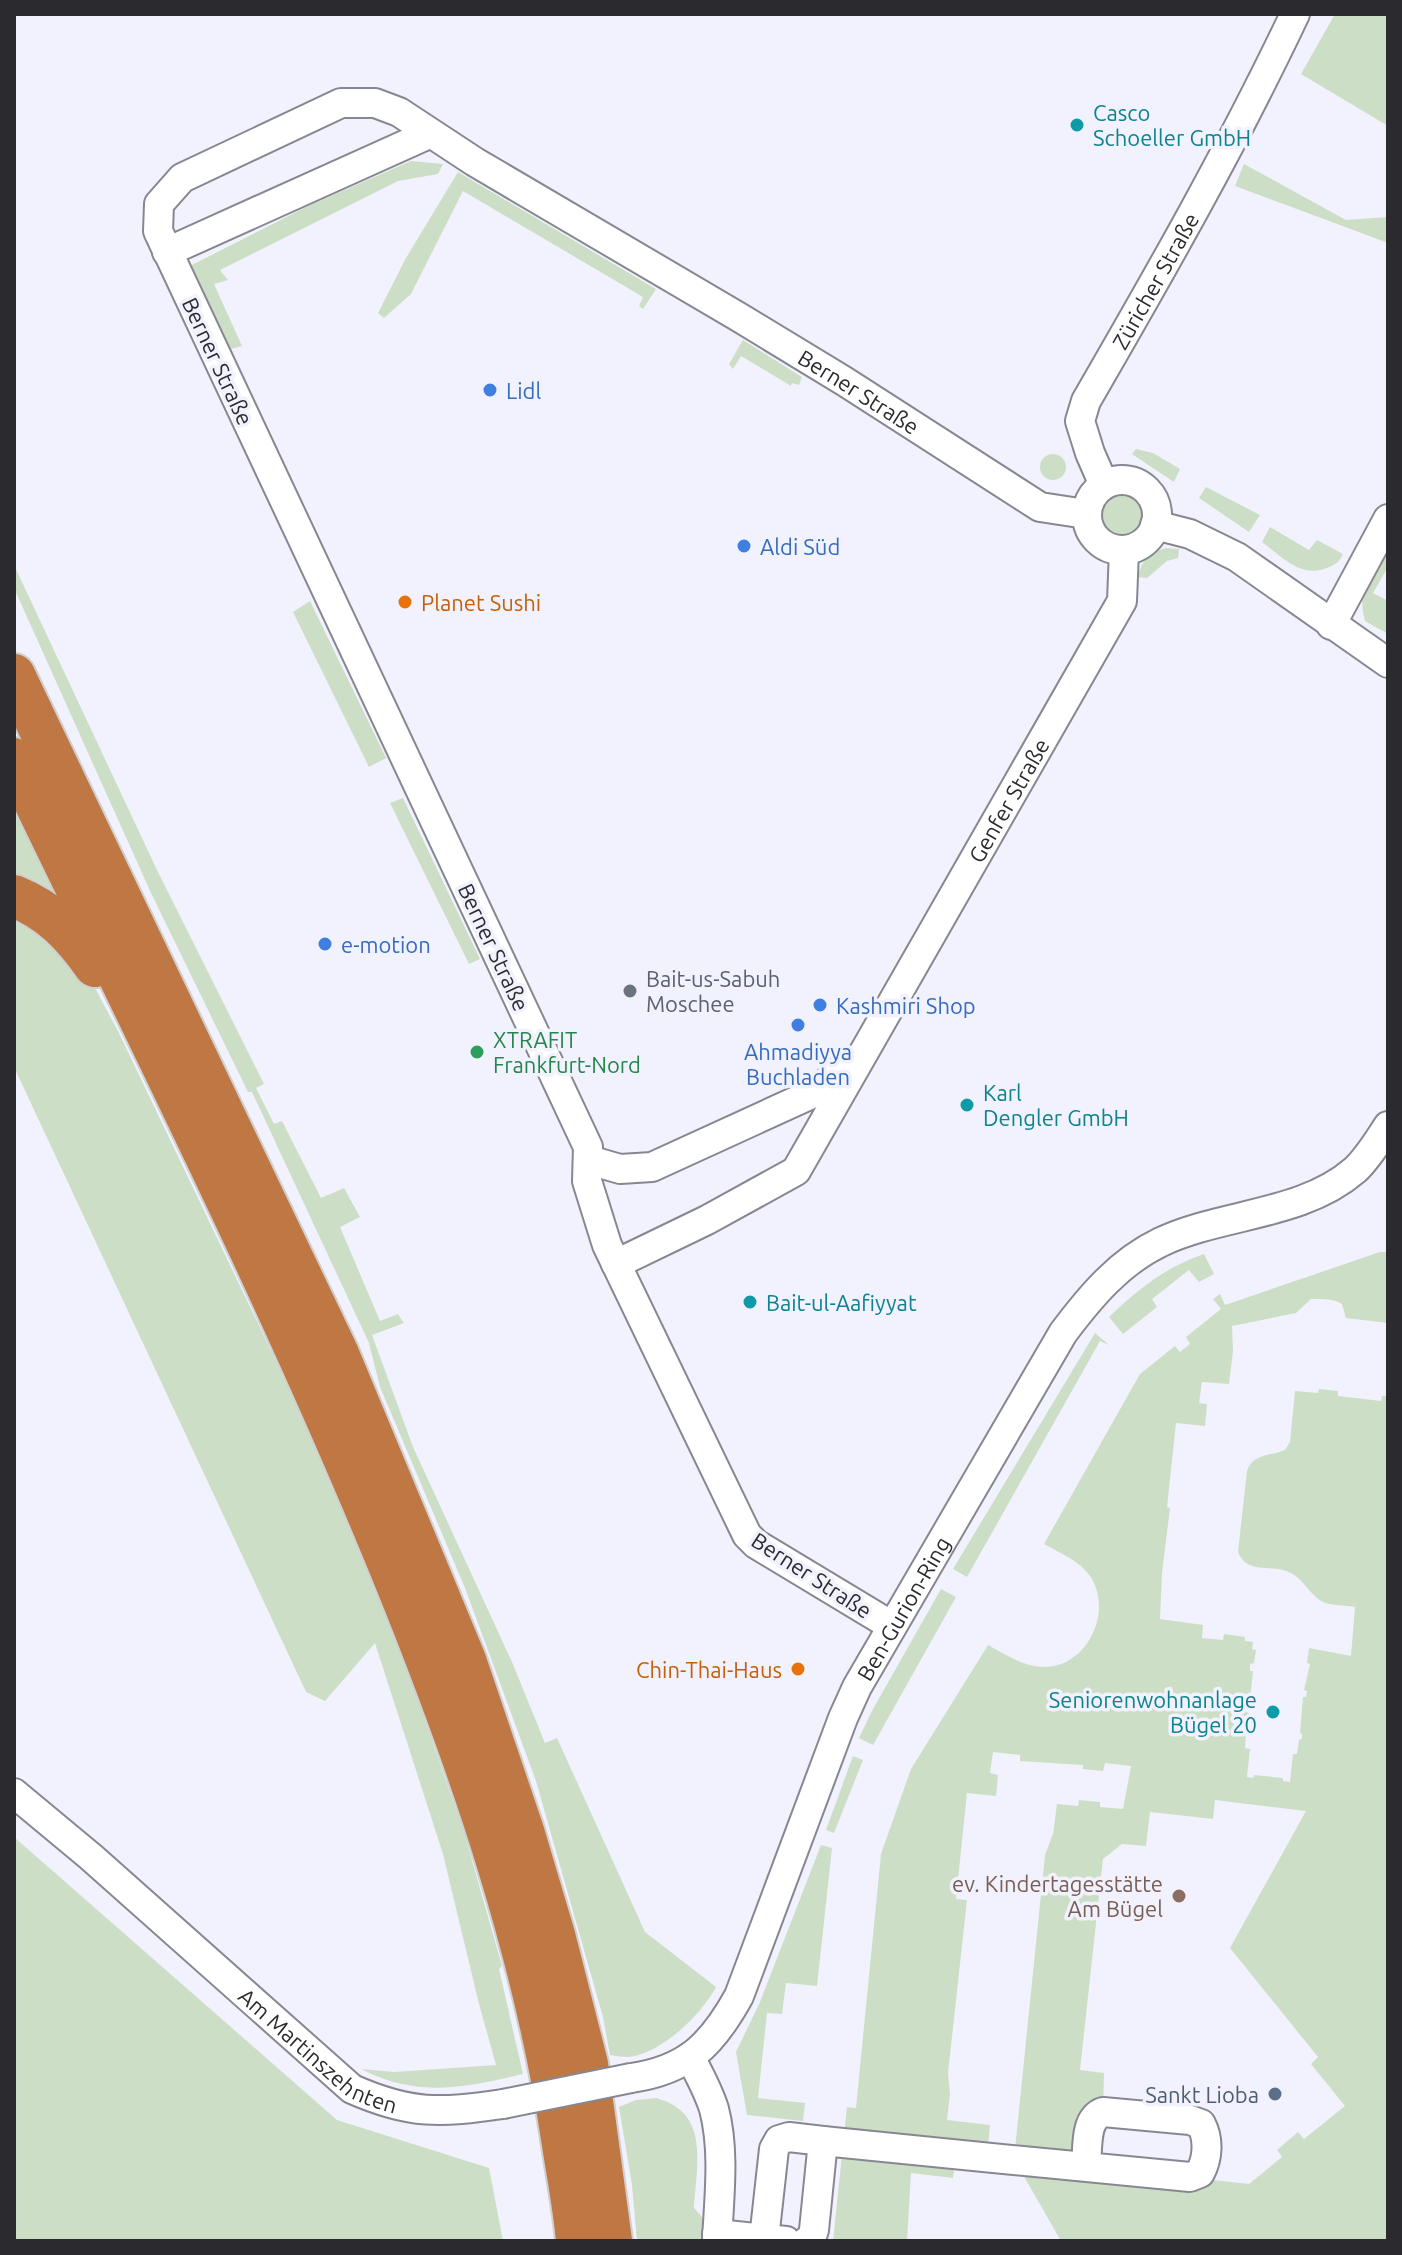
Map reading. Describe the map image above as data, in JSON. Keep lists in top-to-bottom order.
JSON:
{
  "streets": {
    "street": [
      "Züricher Straße",
      "Berner Straße",
      "Genfer Straße",
      "Ben-Gurion-Ring",
      "Am Martinszehnten"
    ]
  },
  "crossings": [
    ["Züricher Straße", "Berner Straße"],
    ["Züricher Straße", "Genfer Straße"],
    ["Berner Straße", "Genfer Straße"],
    ["Berner Straße", "Ben-Gurion-Ring"],
    ["Ben-Gurion-Ring", "Am Martinszehnten"]
  ],
  "places": [
    "Casco Schoeller GmbH",
    "Lidl",
    "Aldi Süd",
    "Planet Sushi",
    "e-motion",
    "Bait-us-Sabuh Moschee",
    "Kashmiri Shop",
    "Ahmadiyya Buchladen",
    "XTRAFIT Frankfurt-Nord",
    "Karl Dengler GmbH",
    "Bait-ul-Aafiyyat",
    "Chin-Thai-Haus",
    "Seniorenwohnanlage Bügel 20",
    "ev. Kindertagesstätte Am Bügel",
    "Sankt Lioba"
  ]
}
